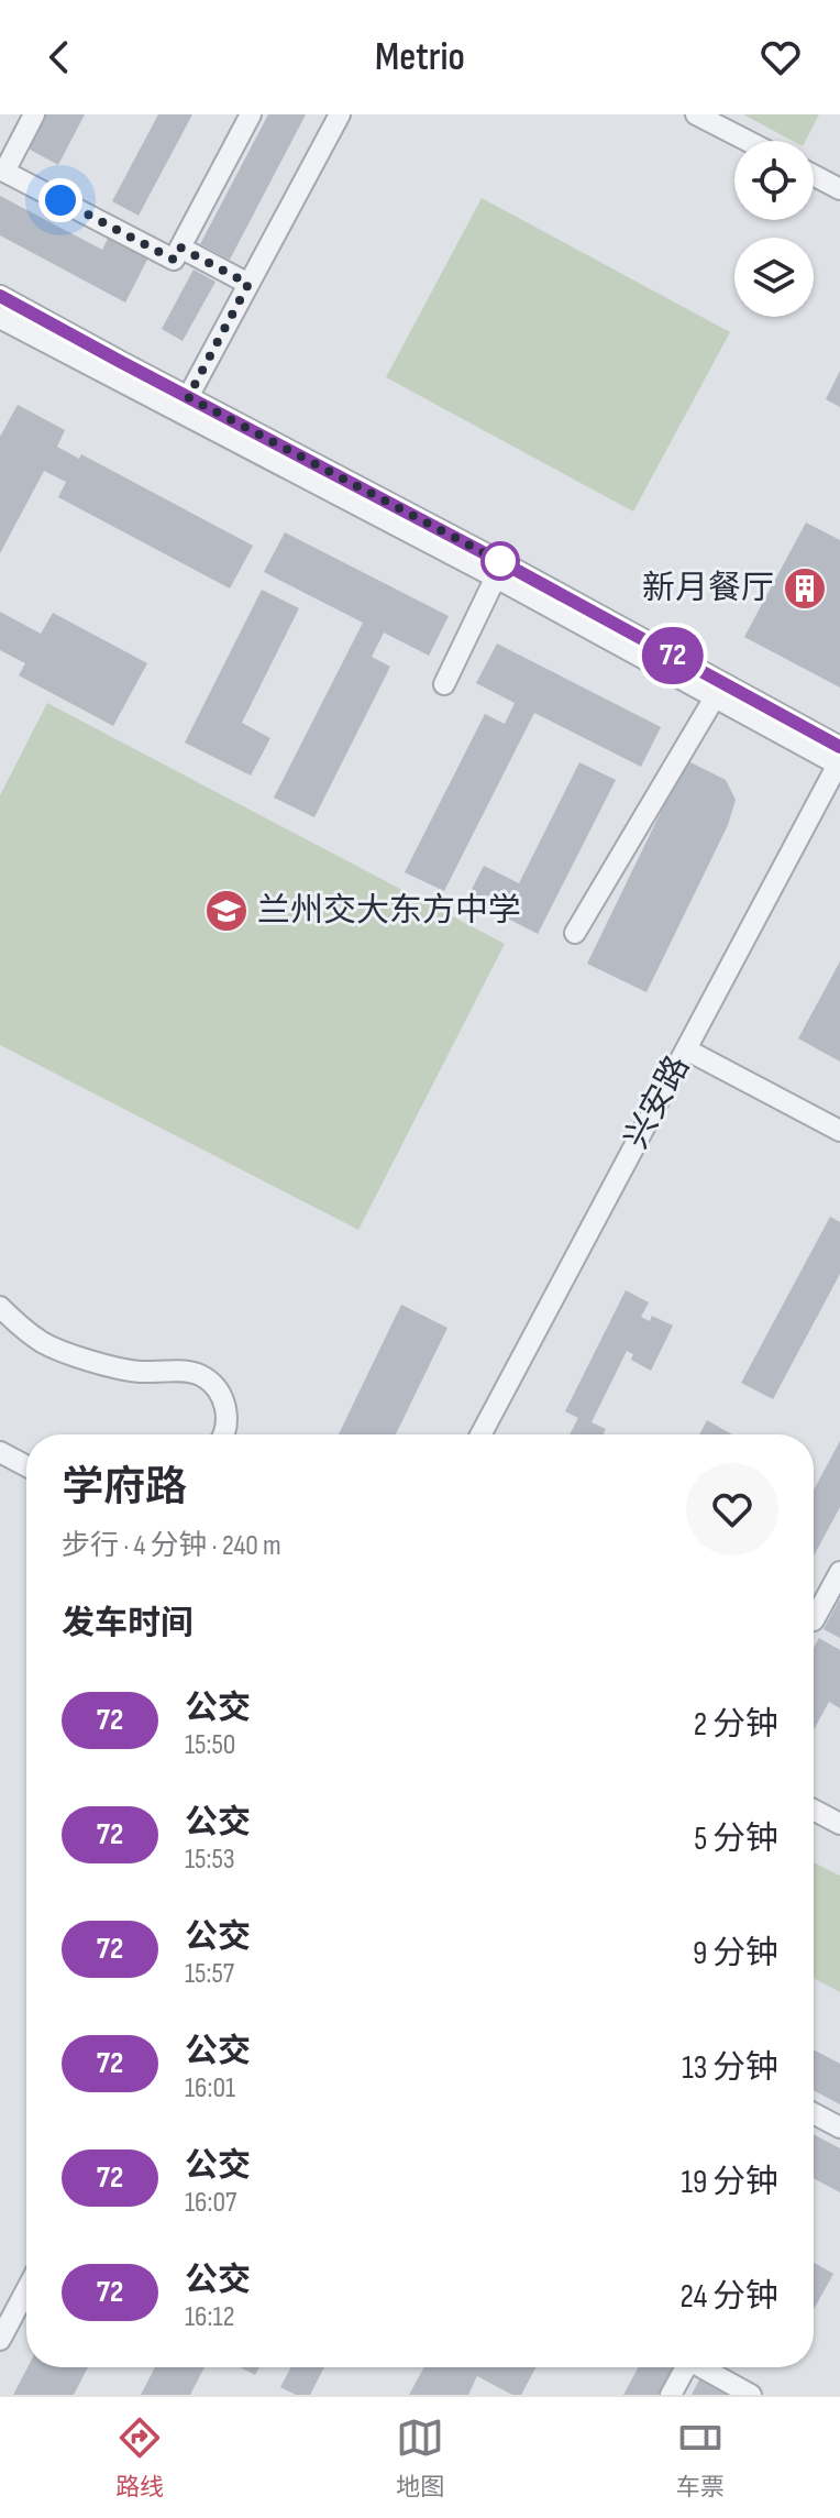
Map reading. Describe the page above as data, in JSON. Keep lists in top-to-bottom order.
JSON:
{
  "streets": {
    "street": ["兴安路"]
  },
  "places": {
    "building": ["新月餐厅"],
    "school or university": ["兰州交大东方中学"]
  },
  "lines": ["bus line 72"],
  "page": {
    "header": "Metrio",
    "on_map": "72",
    "heading": [
      ["学府路", "步行 · 4 分钟 · 240 m"],
      "发车时间"
    ],
    "list": [
      {
        "mark": "72",
        "name": "公交",
        "note": "15:50",
        "value": "2 分钟"
      },
      {
        "mark": "72",
        "name": "公交",
        "note": "15:53",
        "value": "5 分钟"
      },
      {
        "mark": "72",
        "name": "公交",
        "note": "15:57",
        "value": "9 分钟"
      },
      {
        "mark": "72",
        "name": "公交",
        "note": "16:01",
        "value": "13 分钟"
      },
      {
        "mark": "72",
        "name": "公交",
        "note": "16:07",
        "value": "19 分钟"
      },
      {
        "mark": "72",
        "name": "公交",
        "note": "16:12",
        "value": "24 分钟"
      }
    ],
    "tabs": ["路线", "地图", "车票"]
  }
}
